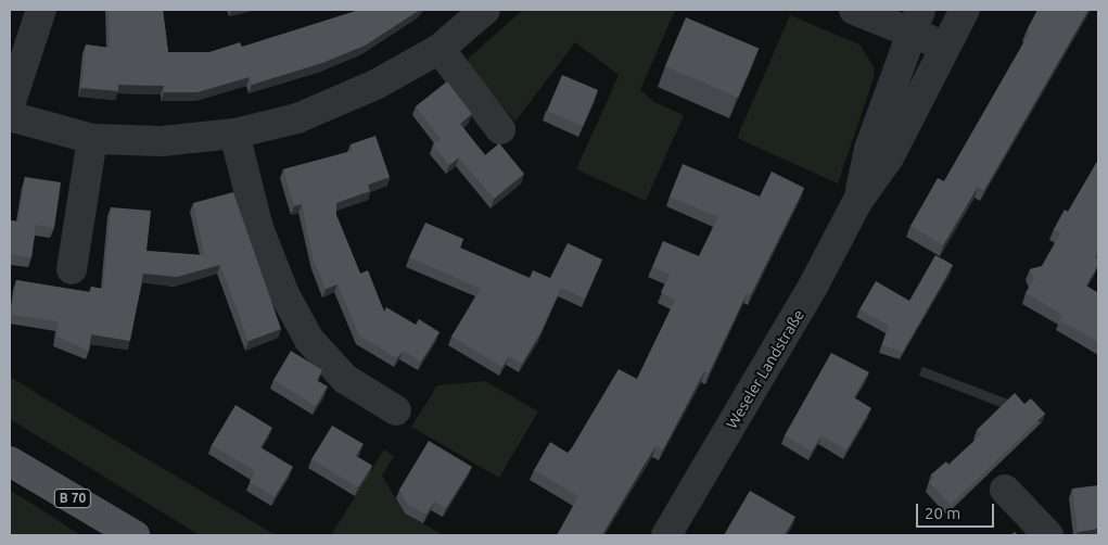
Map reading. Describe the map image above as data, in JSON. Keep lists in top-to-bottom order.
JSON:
{
  "streets": {
    "main road": ["B 70"],
    "street": ["Weseler Landstraße"]
  },
  "scale_bar": "20 m"
}
